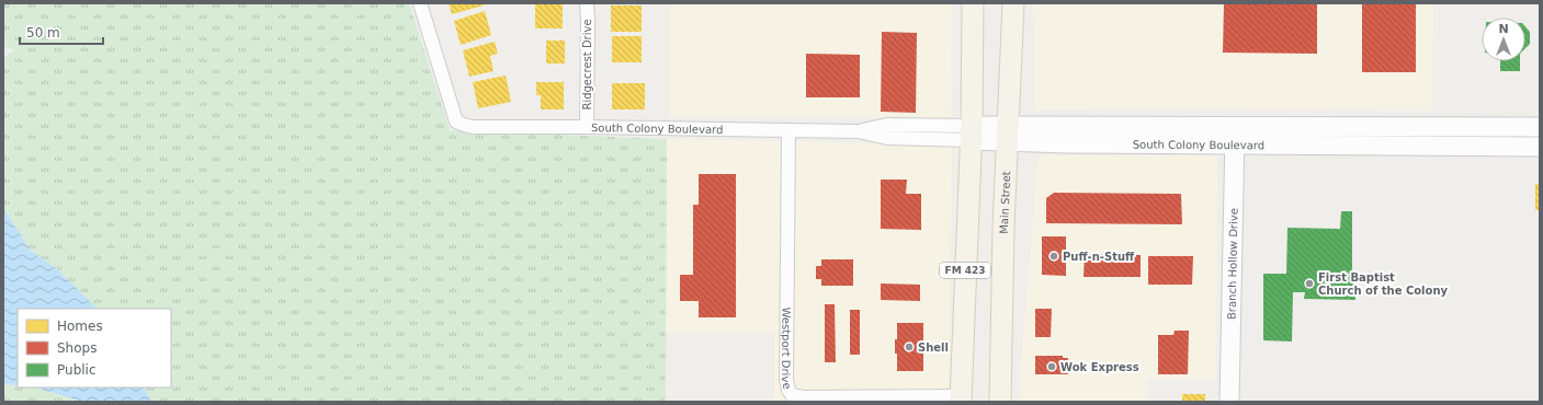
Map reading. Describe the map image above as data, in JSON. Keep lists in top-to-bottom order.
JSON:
{
  "streets": {
    "main road": [
      "South Colony Boulevard",
      "Main Street",
      "Branch Hollow Drive",
      "FM 423"
    ],
    "street": ["Ridgecrest Drive", "Westport Drive"]
  },
  "crossings": [
    ["Ridgecrest Drive", "South Colony Boulevard"],
    ["South Colony Boulevard", "Main Street"],
    ["South Colony Boulevard", "Branch Hollow Drive"],
    ["South Colony Boulevard", "FM 423"],
    ["South Colony Boulevard", "Westport Drive"],
    ["FM 423", "Westport Drive"]
  ],
  "places": [
    "Puff-n-Stuff",
    "First Baptist Church of the Colony",
    "Shell",
    "Wok Express"
  ],
  "legend": ["Homes", "Shops", "Public"],
  "scale_bar": "50 m",
  "north": "top"
}
